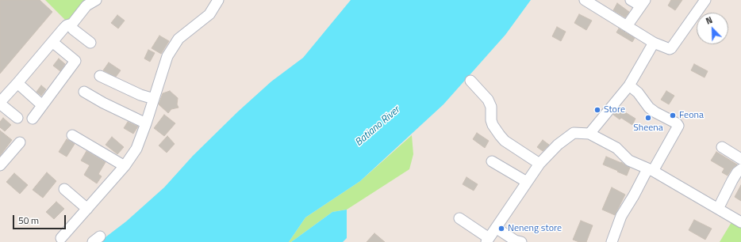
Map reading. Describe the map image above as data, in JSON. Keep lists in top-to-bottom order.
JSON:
{
  "water": ["Batiano River"],
  "places": [
    "Store",
    "Feona",
    "Sheena",
    "Neneng store"
  ],
  "scale_bar": "50 m",
  "north": "top left"
}
